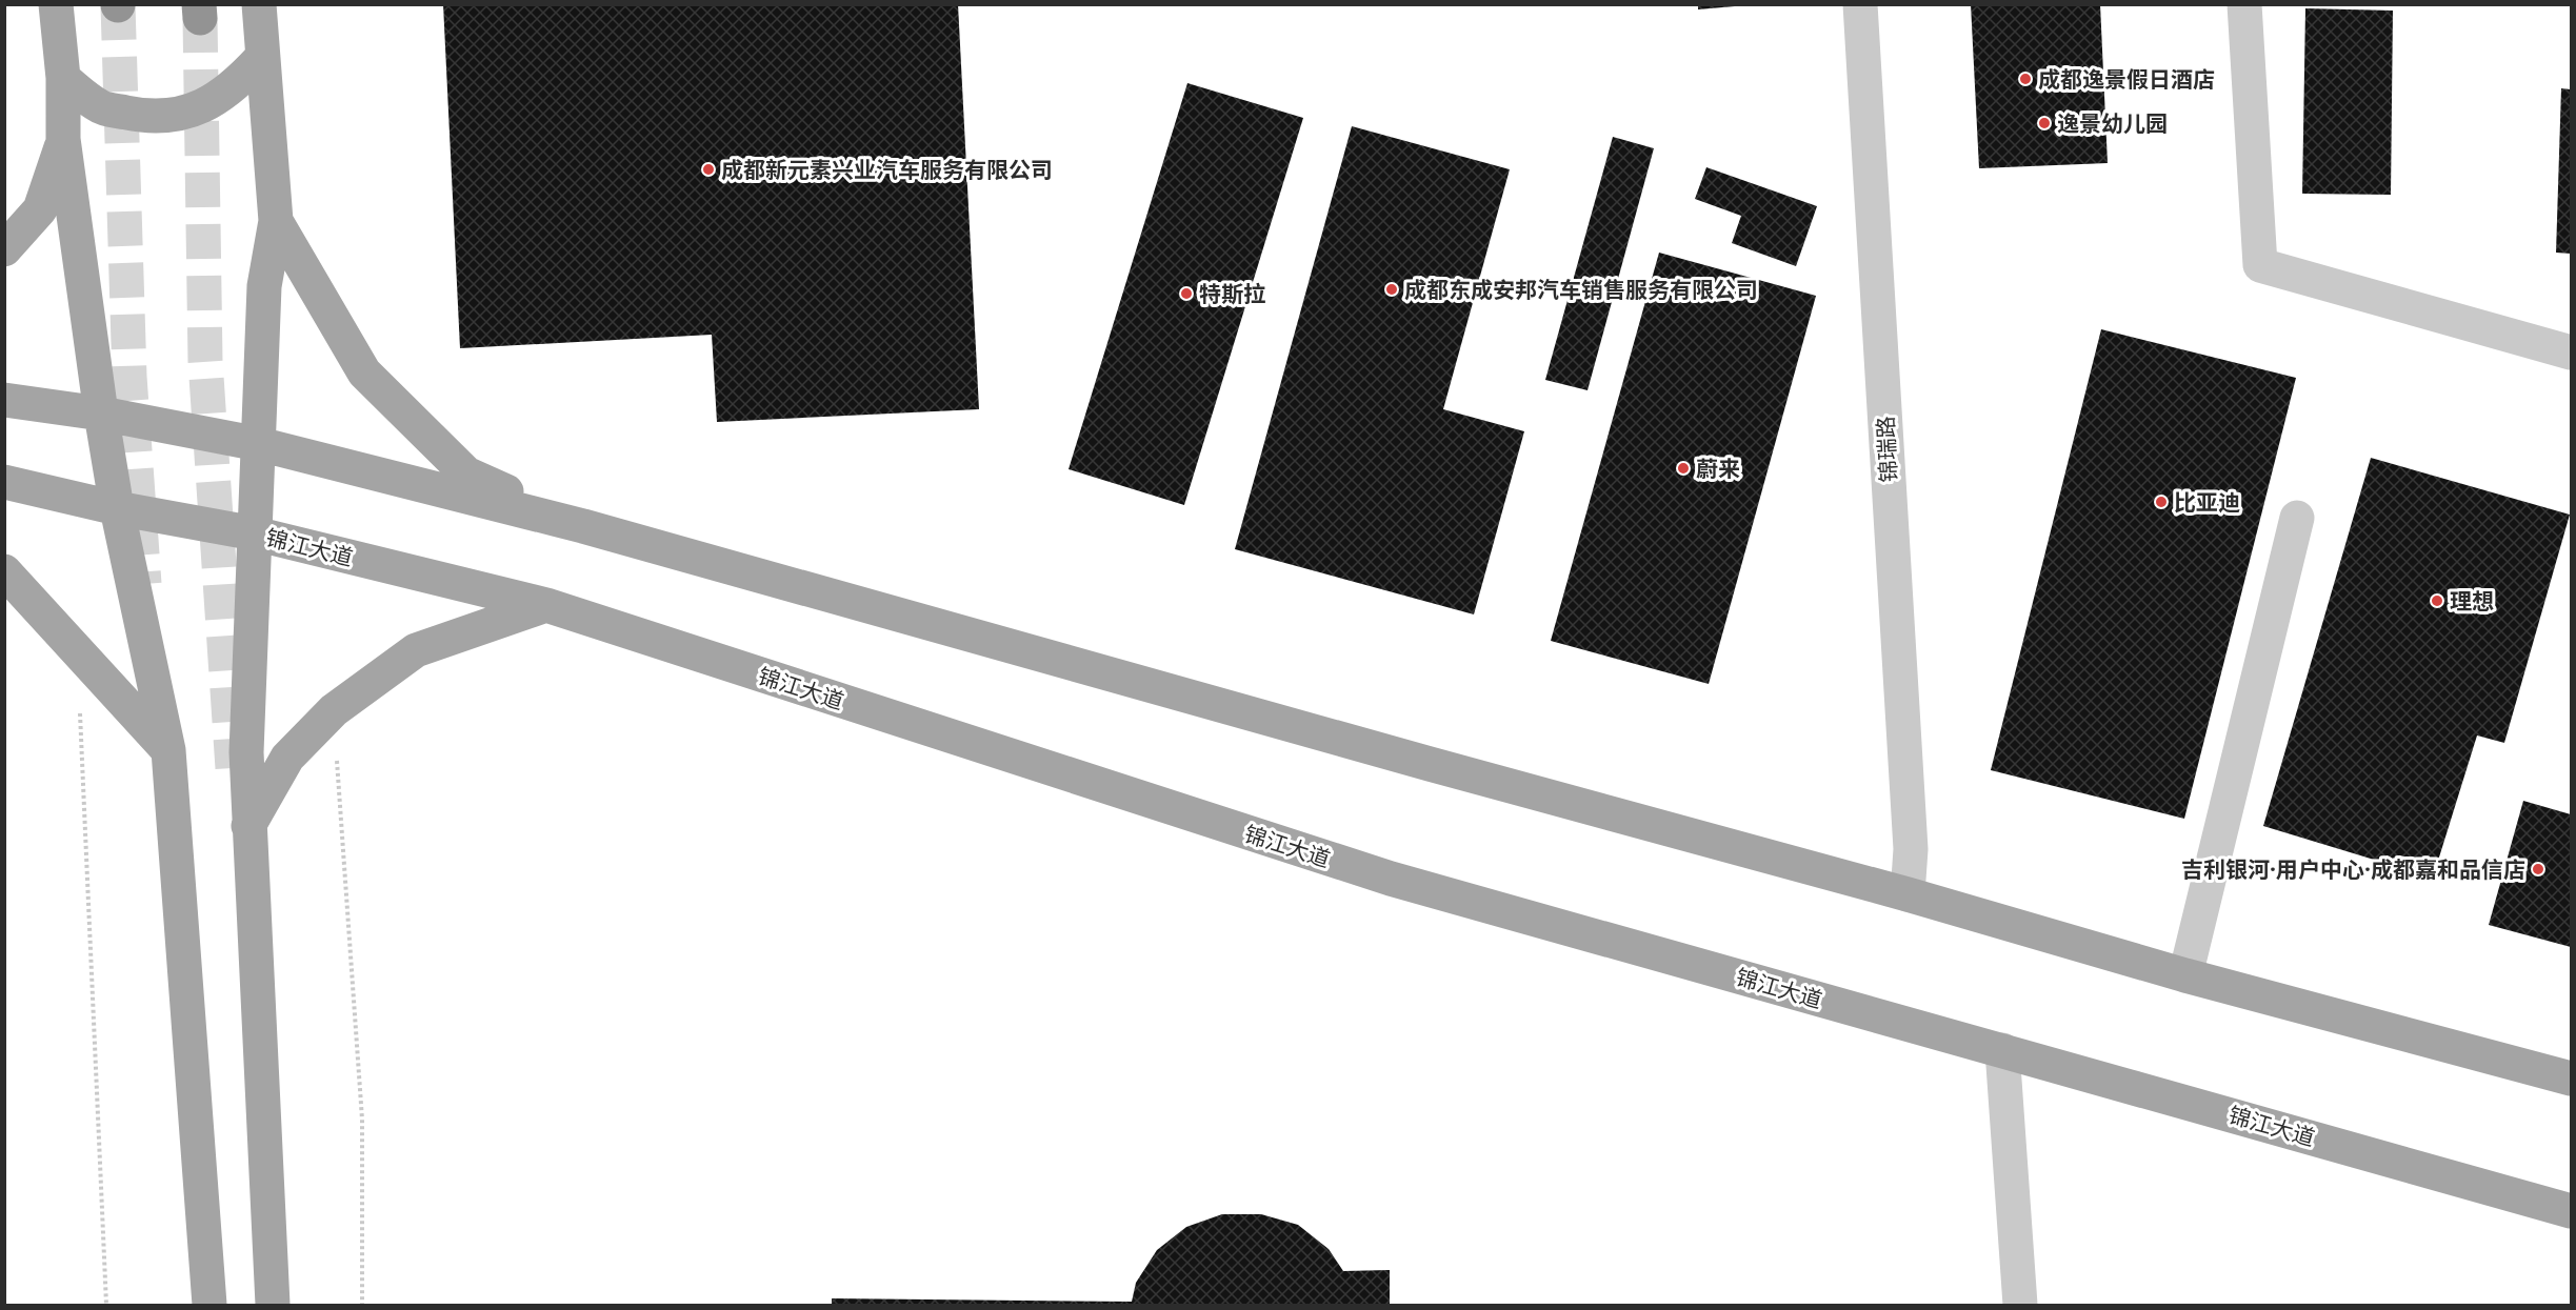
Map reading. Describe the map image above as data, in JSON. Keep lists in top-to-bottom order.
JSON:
{
  "streets": {
    "main road": ["锦江大道"],
    "street": ["锦瑞路"]
  },
  "places": [
    "成都逸景假日酒店",
    "逸景幼儿园",
    "成都新元素兴业汽车服务有限公司",
    "成都东成安邦汽车销售服务有限公司",
    "特斯拉",
    "蔚来",
    "比亚迪",
    "理想",
    "吉利银河·用户中心·成都嘉和品信店"
  ]
}
